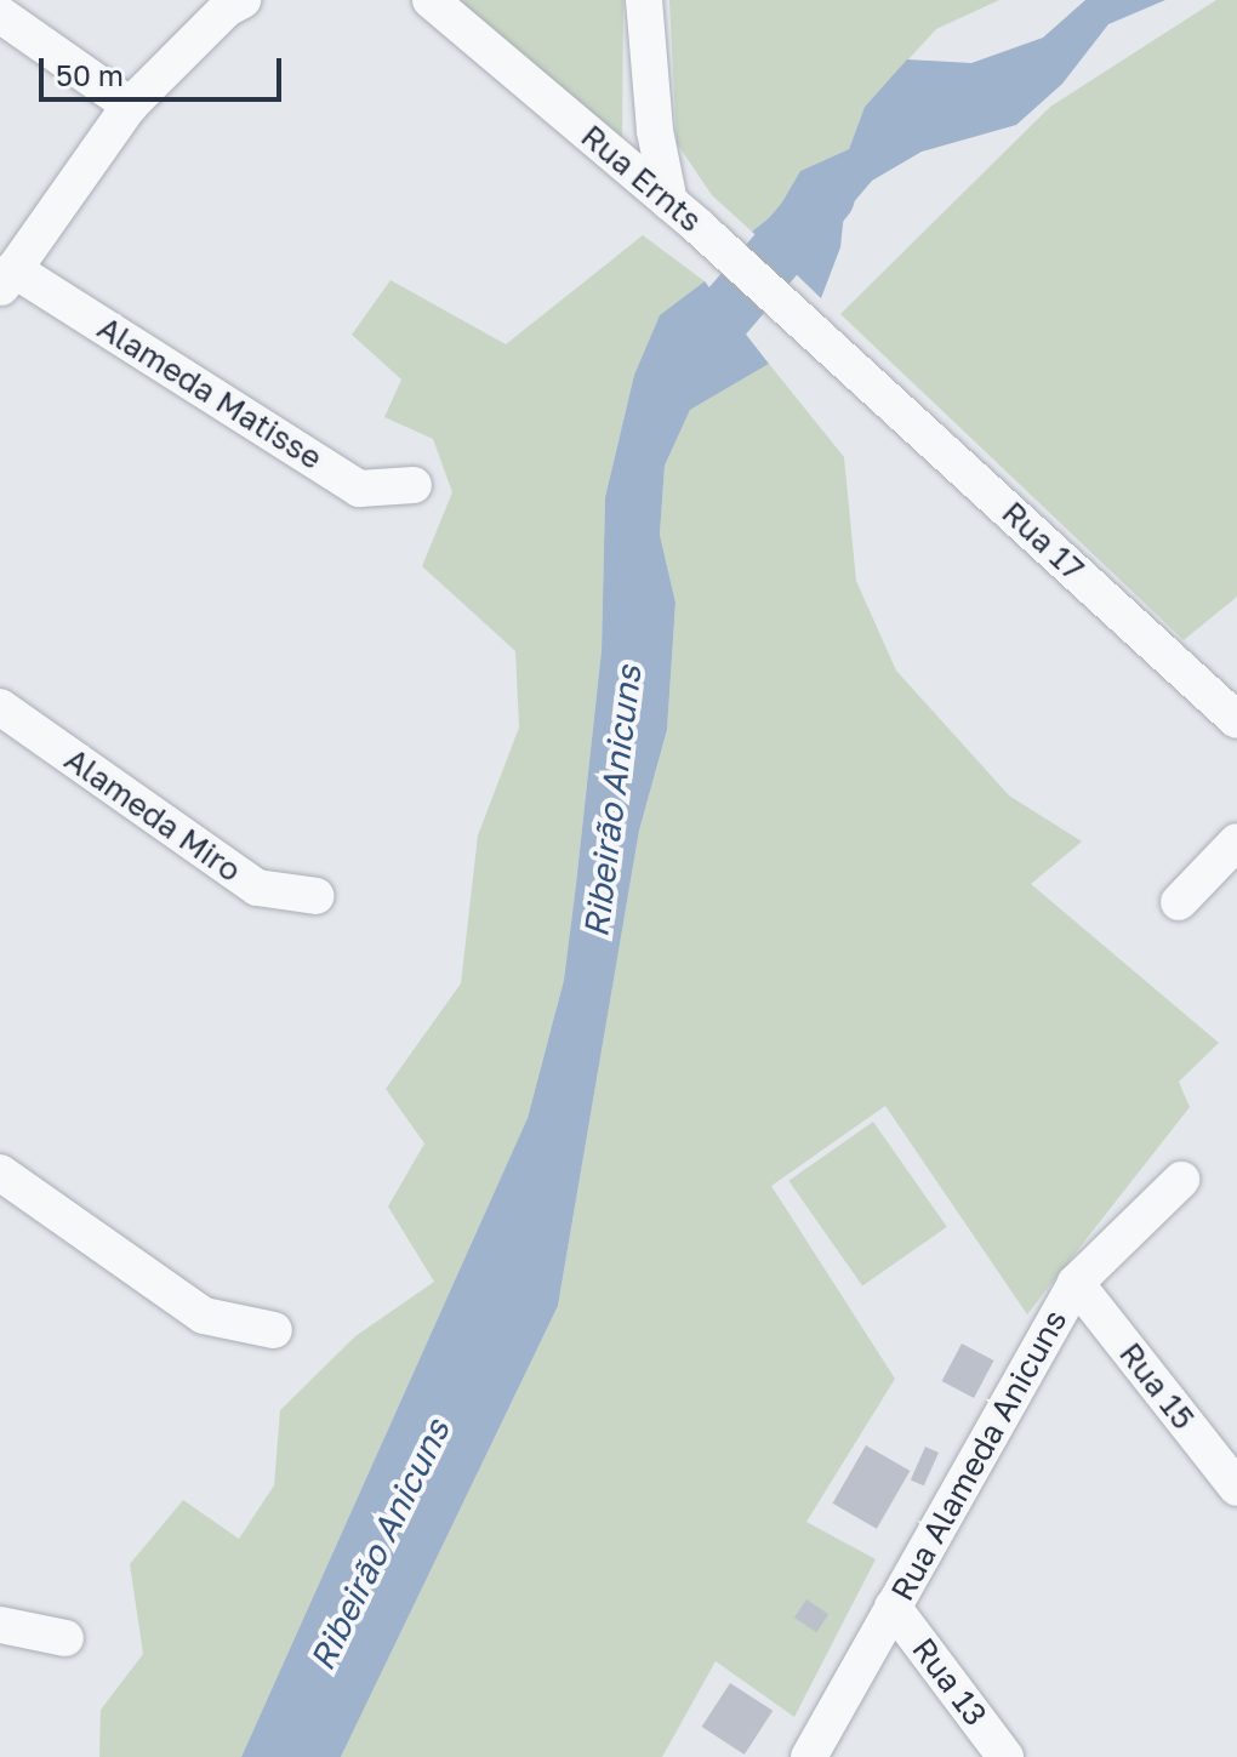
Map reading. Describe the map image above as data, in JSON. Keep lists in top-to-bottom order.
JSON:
{
  "streets": {
    "street": [
      "Rua Ernts",
      "Alameda Matisse",
      "Rua 17",
      "Alameda Miro",
      "Rua 15",
      "Rua Alameda Anicuns",
      "Rua 13"
    ]
  },
  "crossings": [
    ["Rua Ernts", "Rua 17"],
    ["Rua 15", "Rua Alameda Anicuns"],
    ["Rua Alameda Anicuns", "Rua 13"]
  ],
  "water": ["Ribeirão Anicuns"],
  "scale_bar": "50 m"
}
